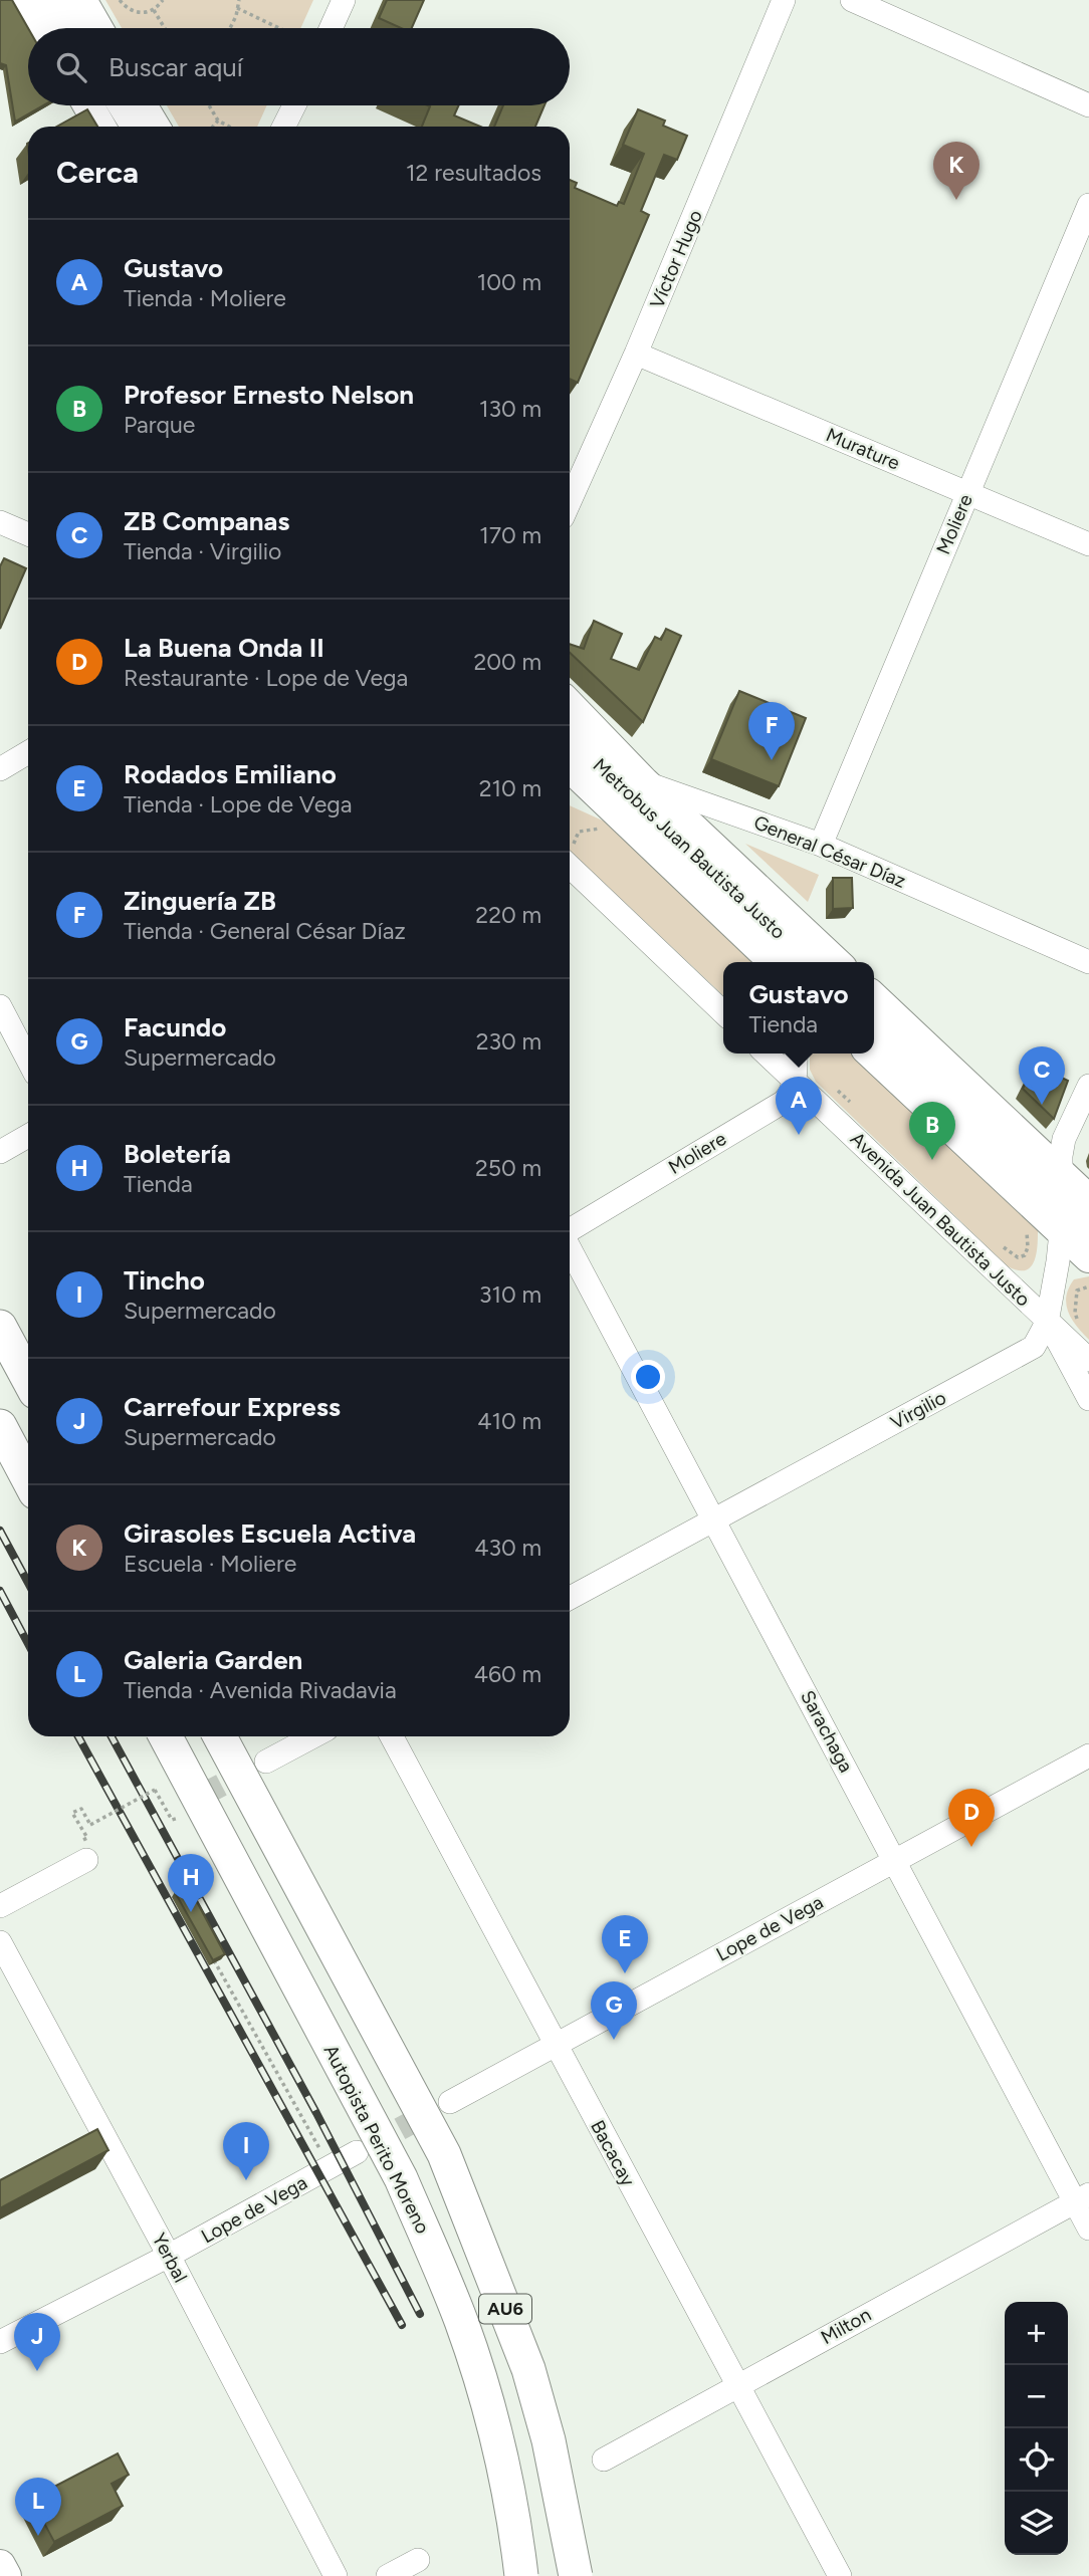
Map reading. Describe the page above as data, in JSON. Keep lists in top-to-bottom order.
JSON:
{
  "streets": {
    "highway": ["Autopista Perito Moreno", "AU6"],
    "street": [
      "Víctor Hugo",
      "Murature",
      "Moliere",
      "Metrobus Juan Bautista Justo",
      "General César Díaz",
      "Avenida Juan Bautista Justo",
      "Virgilio",
      "Sarachaga",
      "Lope de Vega",
      "Bacacay",
      "Yerbal",
      "Milton"
    ]
  },
  "crossings": [
    ["Víctor Hugo", "Murature"],
    ["Murature", "Moliere"],
    ["Moliere", "General César Díaz"],
    ["Moliere", "Avenida Juan Bautista Justo"],
    ["Metrobus Juan Bautista Justo", "General César Díaz"],
    ["Avenida Juan Bautista Justo", "Virgilio"],
    ["Virgilio", "Sarachaga"],
    ["Sarachaga", "Lope de Vega"],
    ["Sarachaga", "Milton"],
    ["Lope de Vega", "Bacacay"],
    ["Lope de Vega", "Yerbal"],
    ["Bacacay", "Milton"]
  ],
  "page": {
    "search": "Buscar aquí",
    "heading": ["Cerca", "12 resultados"],
    "pins": [
      "K",
      "F",
      "C",
      "A",
      "B",
      "D",
      "H",
      "E",
      "G",
      "I",
      "J",
      "L"
    ],
    "list": [
      {
        "mark": "A",
        "name": "Gustavo",
        "note": "Tienda · Moliere",
        "value": "100 m"
      },
      {
        "mark": "B",
        "name": "Profesor Ernesto Nelson",
        "note": "Parque",
        "value": "130 m"
      },
      {
        "mark": "C",
        "name": "ZB Companas",
        "note": "Tienda · Virgilio",
        "value": "170 m"
      },
      {
        "mark": "D",
        "name": "La Buena Onda II",
        "note": "Restaurante · Lope de Vega",
        "value": "200 m"
      },
      {
        "mark": "E",
        "name": "Rodados Emiliano",
        "note": "Tienda · Lope de Vega",
        "value": "210 m"
      },
      {
        "mark": "F",
        "name": "Zinguería ZB",
        "note": "Tienda · General César Díaz",
        "value": "220 m"
      },
      {
        "mark": "G",
        "name": "Facundo",
        "note": "Supermercado",
        "value": "230 m"
      },
      {
        "mark": "H",
        "name": "Boletería",
        "note": "Tienda",
        "value": "250 m"
      },
      {
        "mark": "I",
        "name": "Tincho",
        "note": "Supermercado",
        "value": "310 m"
      },
      {
        "mark": "J",
        "name": "Carrefour Express",
        "note": "Supermercado",
        "value": "410 m"
      },
      {
        "mark": "K",
        "name": "Girasoles Escuela Activa",
        "note": "Escuela · Moliere",
        "value": "430 m"
      },
      {
        "mark": "L",
        "name": "Galeria Garden",
        "note": "Tienda · Avenida Rivadavia",
        "value": "460 m"
      }
    ],
    "popup": ["Gustavo", "Tienda"],
    "map_buttons": ["+", "−"]
  }
}
